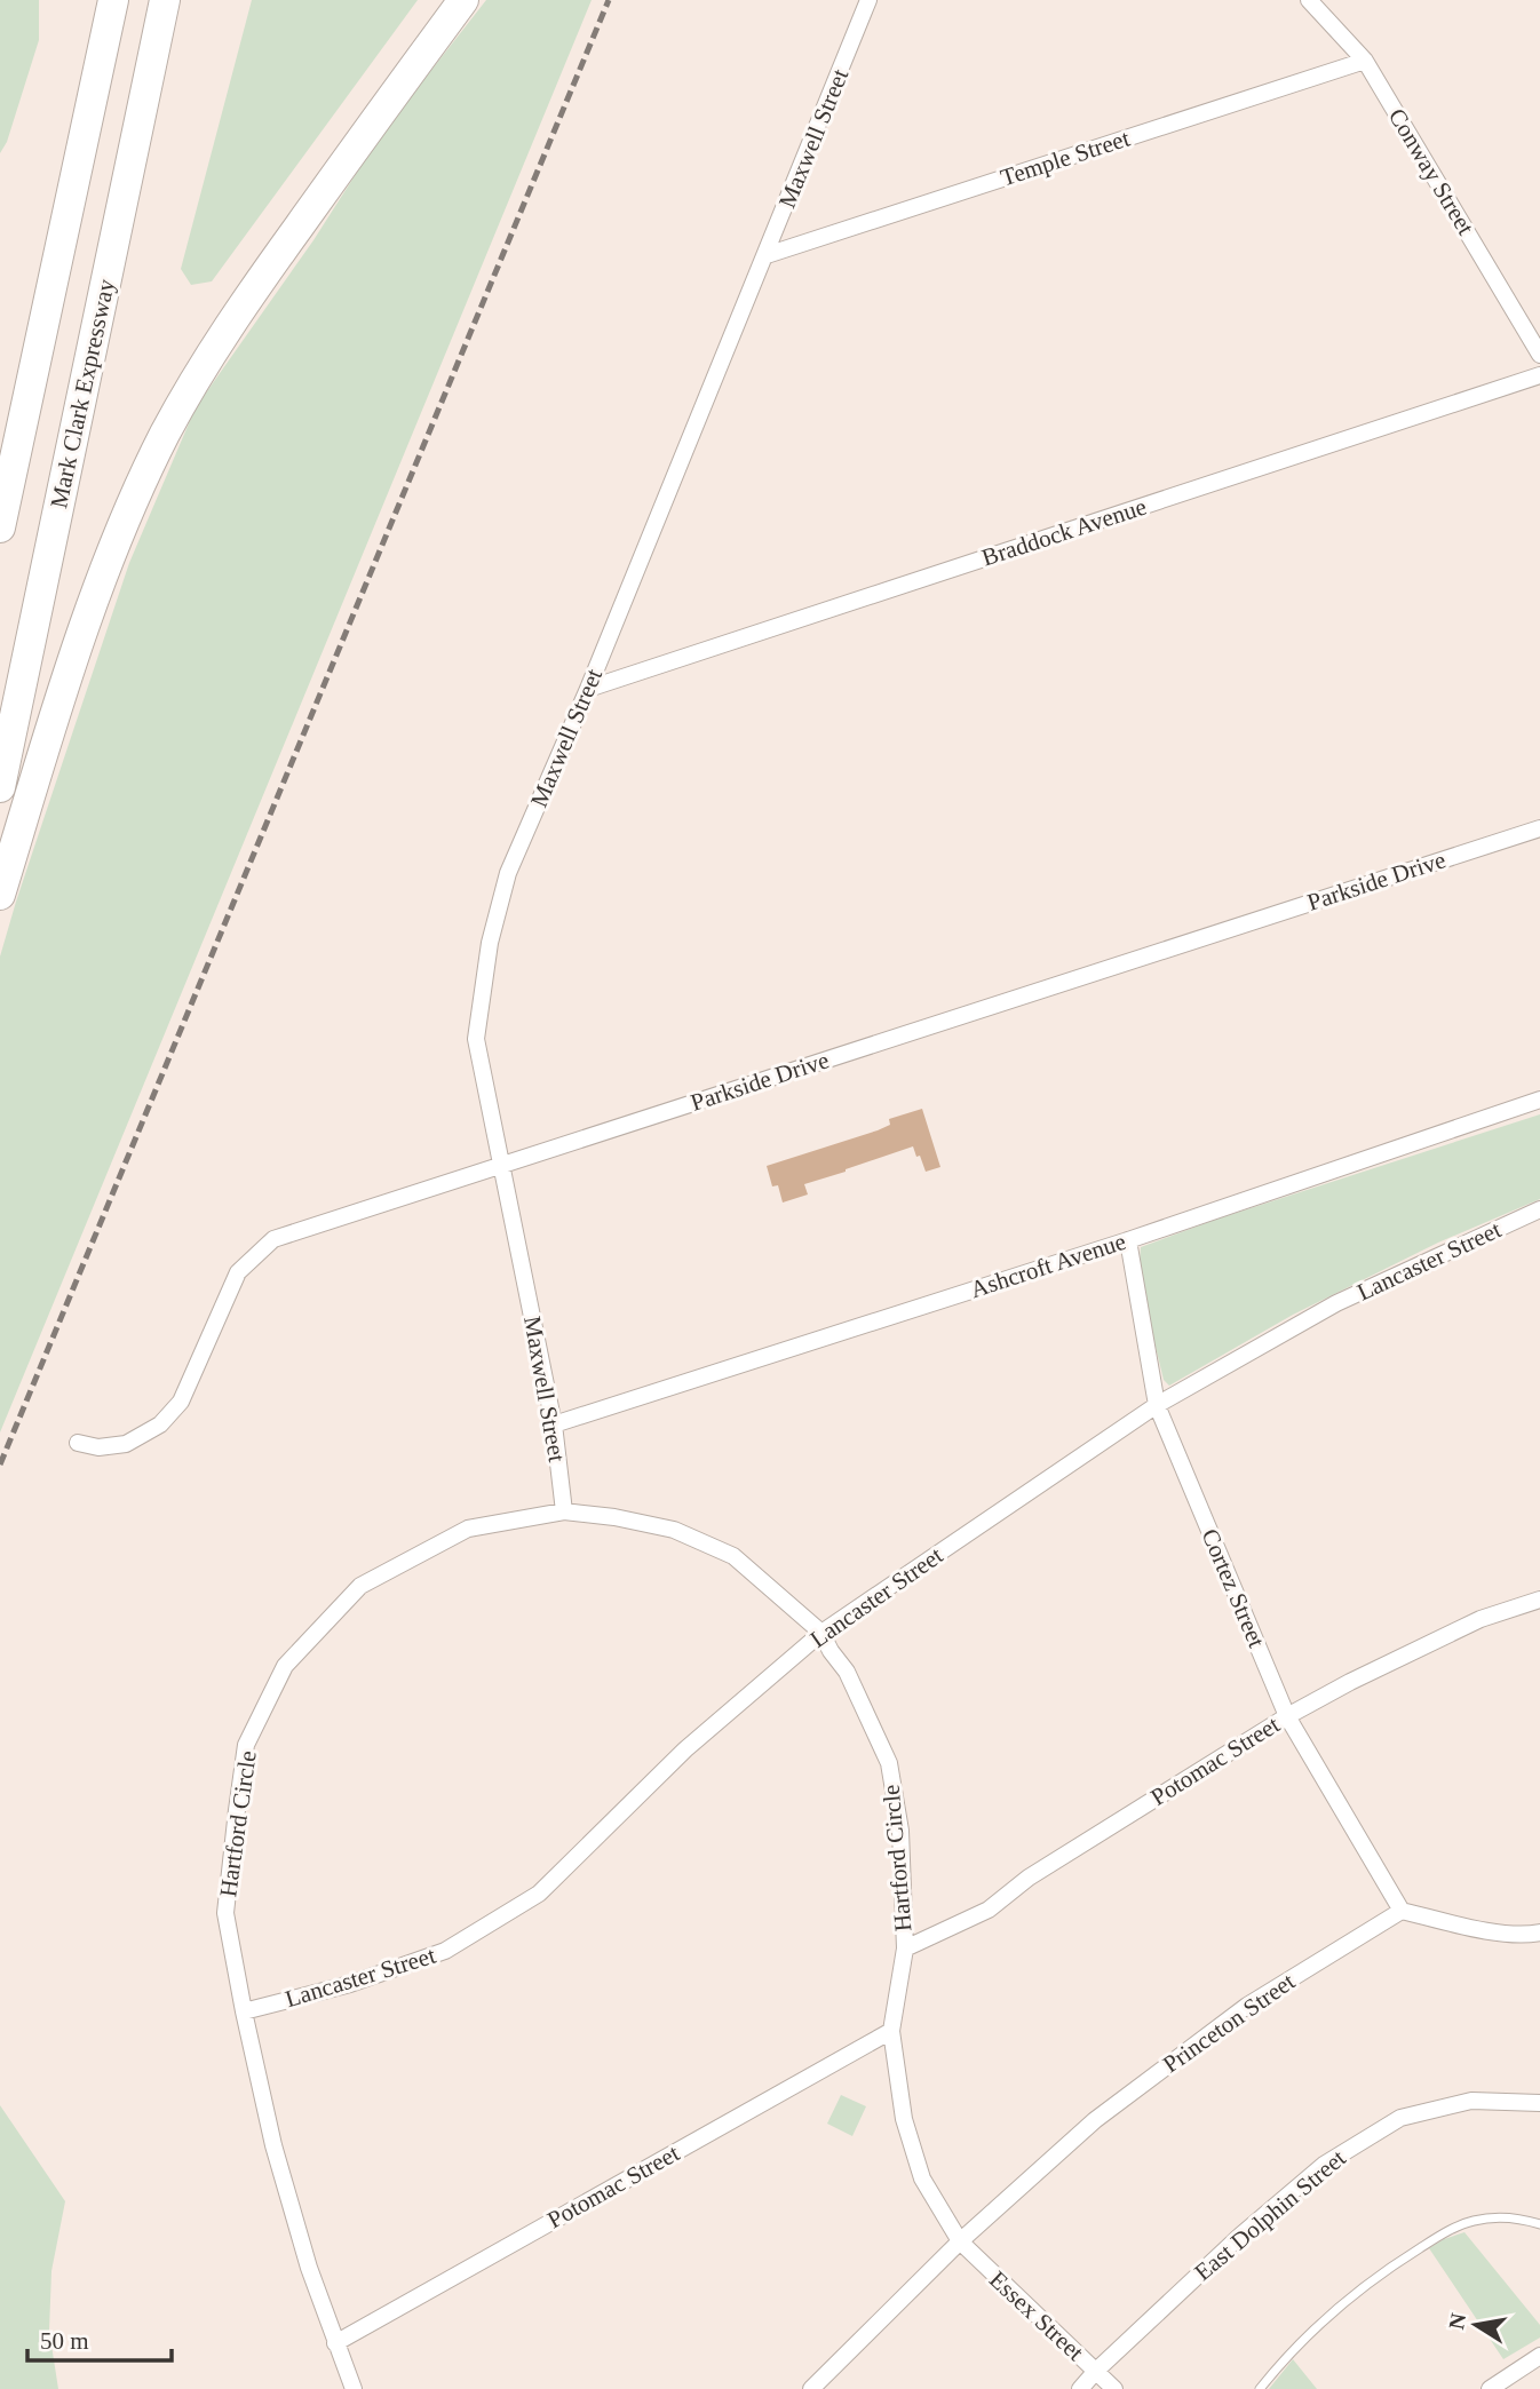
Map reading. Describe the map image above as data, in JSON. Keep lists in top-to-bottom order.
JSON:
{
  "streets": {
    "highway": ["Mark Clark Expressway"],
    "street": [
      "Maxwell Street",
      "Temple Street",
      "Conway Street",
      "Braddock Avenue",
      "Parkside Drive",
      "Lancaster Street",
      "Ashcroft Avenue",
      "Cortez Street",
      "Potomac Street",
      "Hartford Circle",
      "Princeton Street",
      "East Dolphin Street",
      "Essex Street"
    ]
  },
  "crossings": [
    ["Maxwell Street", "Temple Street"],
    ["Maxwell Street", "Braddock Avenue"],
    ["Maxwell Street", "Parkside Drive"],
    ["Maxwell Street", "Ashcroft Avenue"],
    ["Maxwell Street", "Hartford Circle"],
    ["Temple Street", "Conway Street"],
    ["Lancaster Street", "Cortez Street"],
    ["Lancaster Street", "Hartford Circle"],
    ["Ashcroft Avenue", "Cortez Street"],
    ["Cortez Street", "Potomac Street"],
    ["Cortez Street", "Princeton Street"],
    ["Potomac Street", "Hartford Circle"],
    ["Hartford Circle", "Princeton Street"],
    ["Hartford Circle", "Essex Street"],
    ["Princeton Street", "Essex Street"],
    ["East Dolphin Street", "Essex Street"]
  ],
  "scale_bar": "50 m",
  "north": "left"
}
